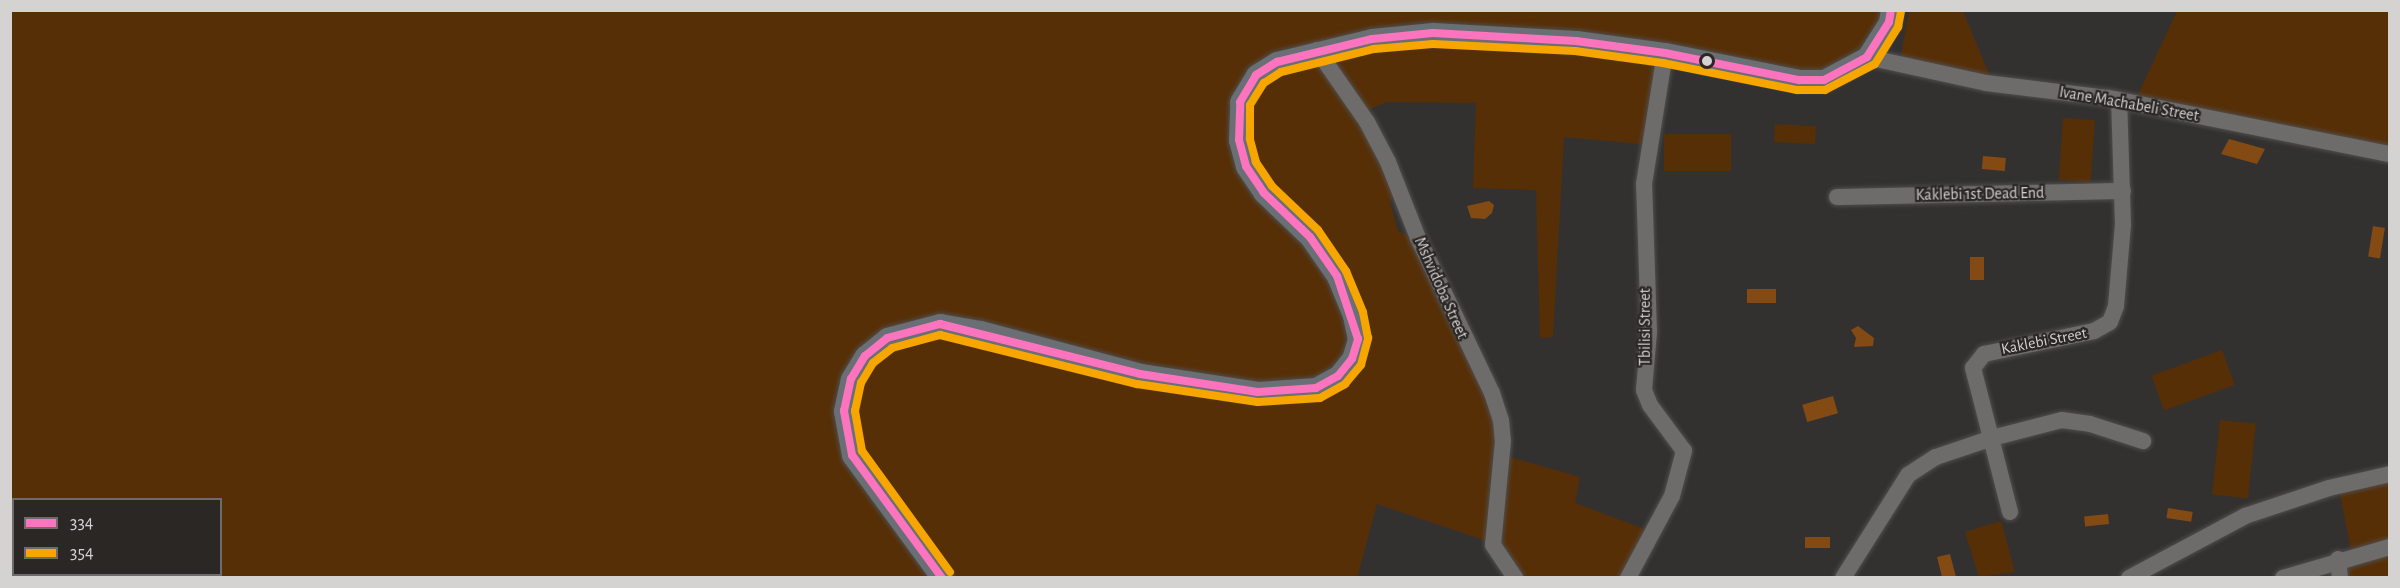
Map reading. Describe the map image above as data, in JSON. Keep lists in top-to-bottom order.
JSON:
{
  "streets": {
    "street": [
      "Ivane Machabeli Street",
      "Kaklebi 1st Dead End",
      "Mshvidoba Street",
      "Tbilisi Street",
      "Kaklebi Street"
    ]
  },
  "crossings": [
    ["Ivane Machabeli Street", "Kaklebi Street"],
    ["Kaklebi 1st Dead End", "Kaklebi Street"]
  ],
  "lines": ["transit line 334", "transit line 354"],
  "legend": ["334", "354"]
}
